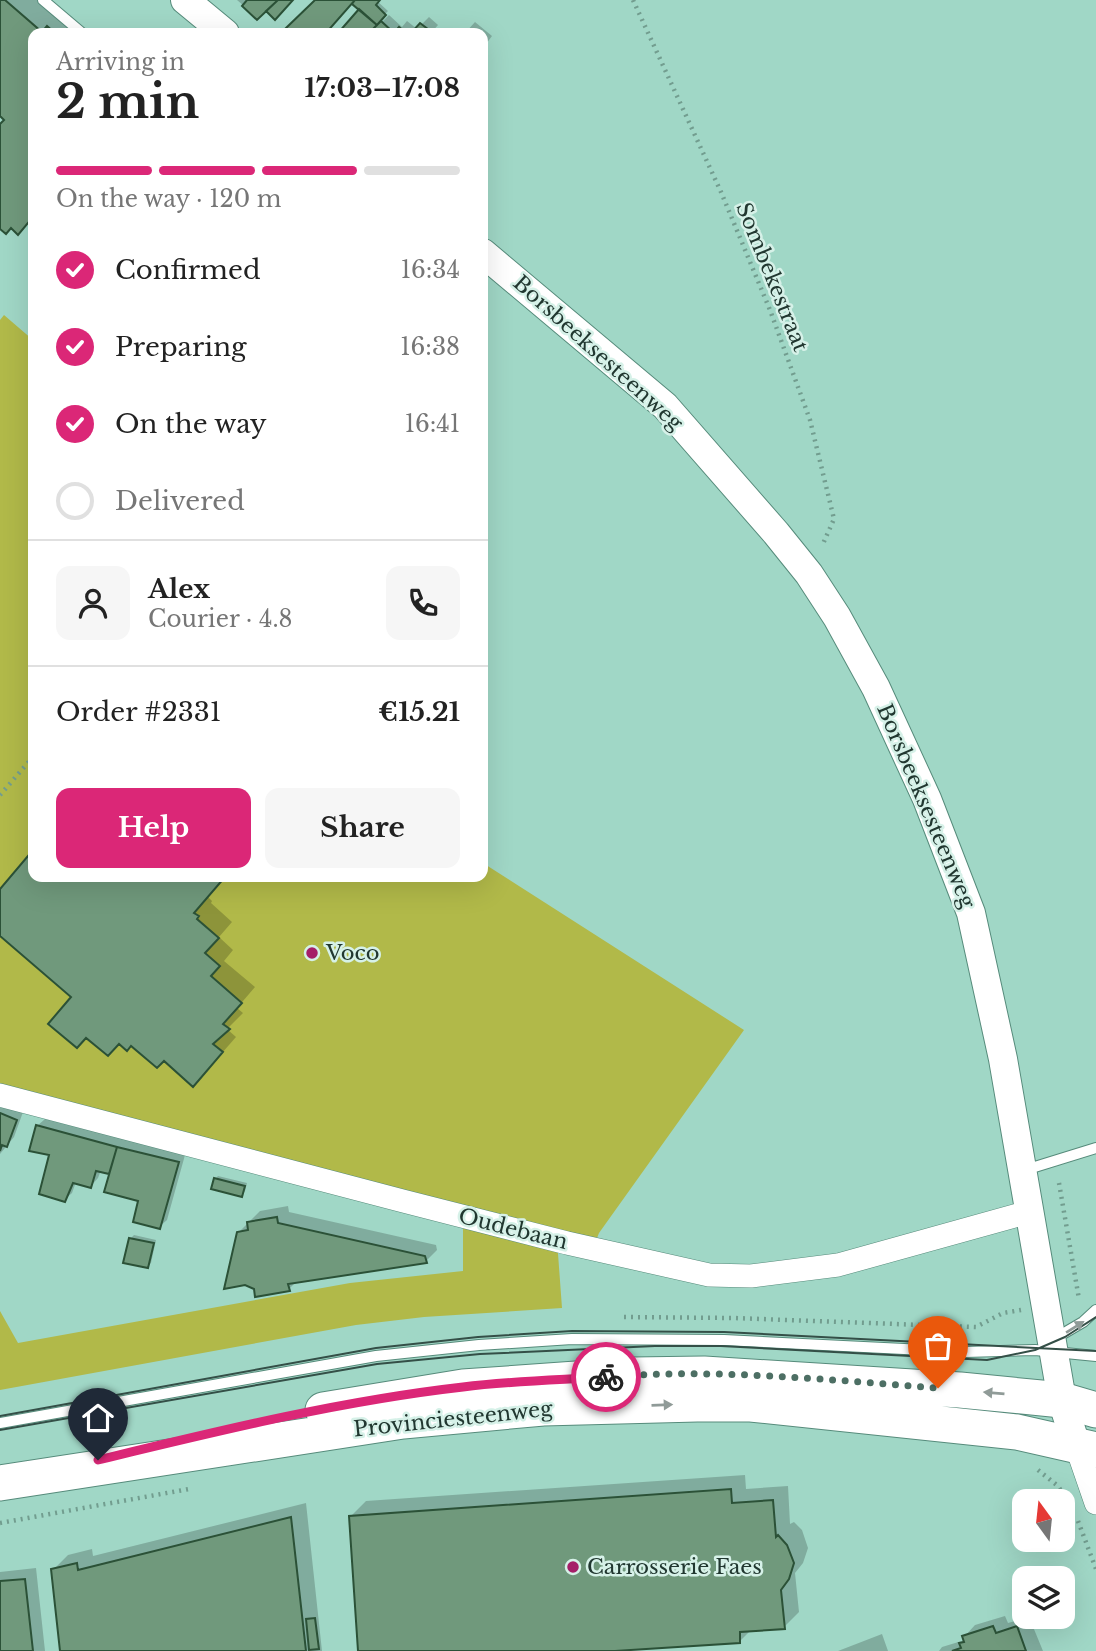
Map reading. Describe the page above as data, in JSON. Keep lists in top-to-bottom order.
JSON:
{
  "streets": {
    "main road": ["Provinciesteenweg"],
    "street": ["Borsbeeksesteenweg", "Oudebaan"],
    "path": ["Sombekestraat"]
  },
  "crossings": [
    ["Sombekestraat", "Borsbeeksesteenweg"],
    ["Borsbeeksesteenweg", "Oudebaan"],
    ["Borsbeeksesteenweg", "Provinciesteenweg"]
  ],
  "places": ["Voco", "Carrosserie Faes"],
  "north": "top",
  "page": {
    "heading": ["2 min", "Arriving in", "17:03–17:08"],
    "panel": [
      "Alex",
      "Courier · 4.8",
      "Order #2331",
      "€15.21"
    ],
    "bar": "On the way · 120 m",
    "list": [
      ["Confirmed", "16:34"],
      ["Preparing", "16:38"],
      ["On the way", "16:41"],
      "Delivered"
    ],
    "buttons": ["Help", "Share"]
  }
}
